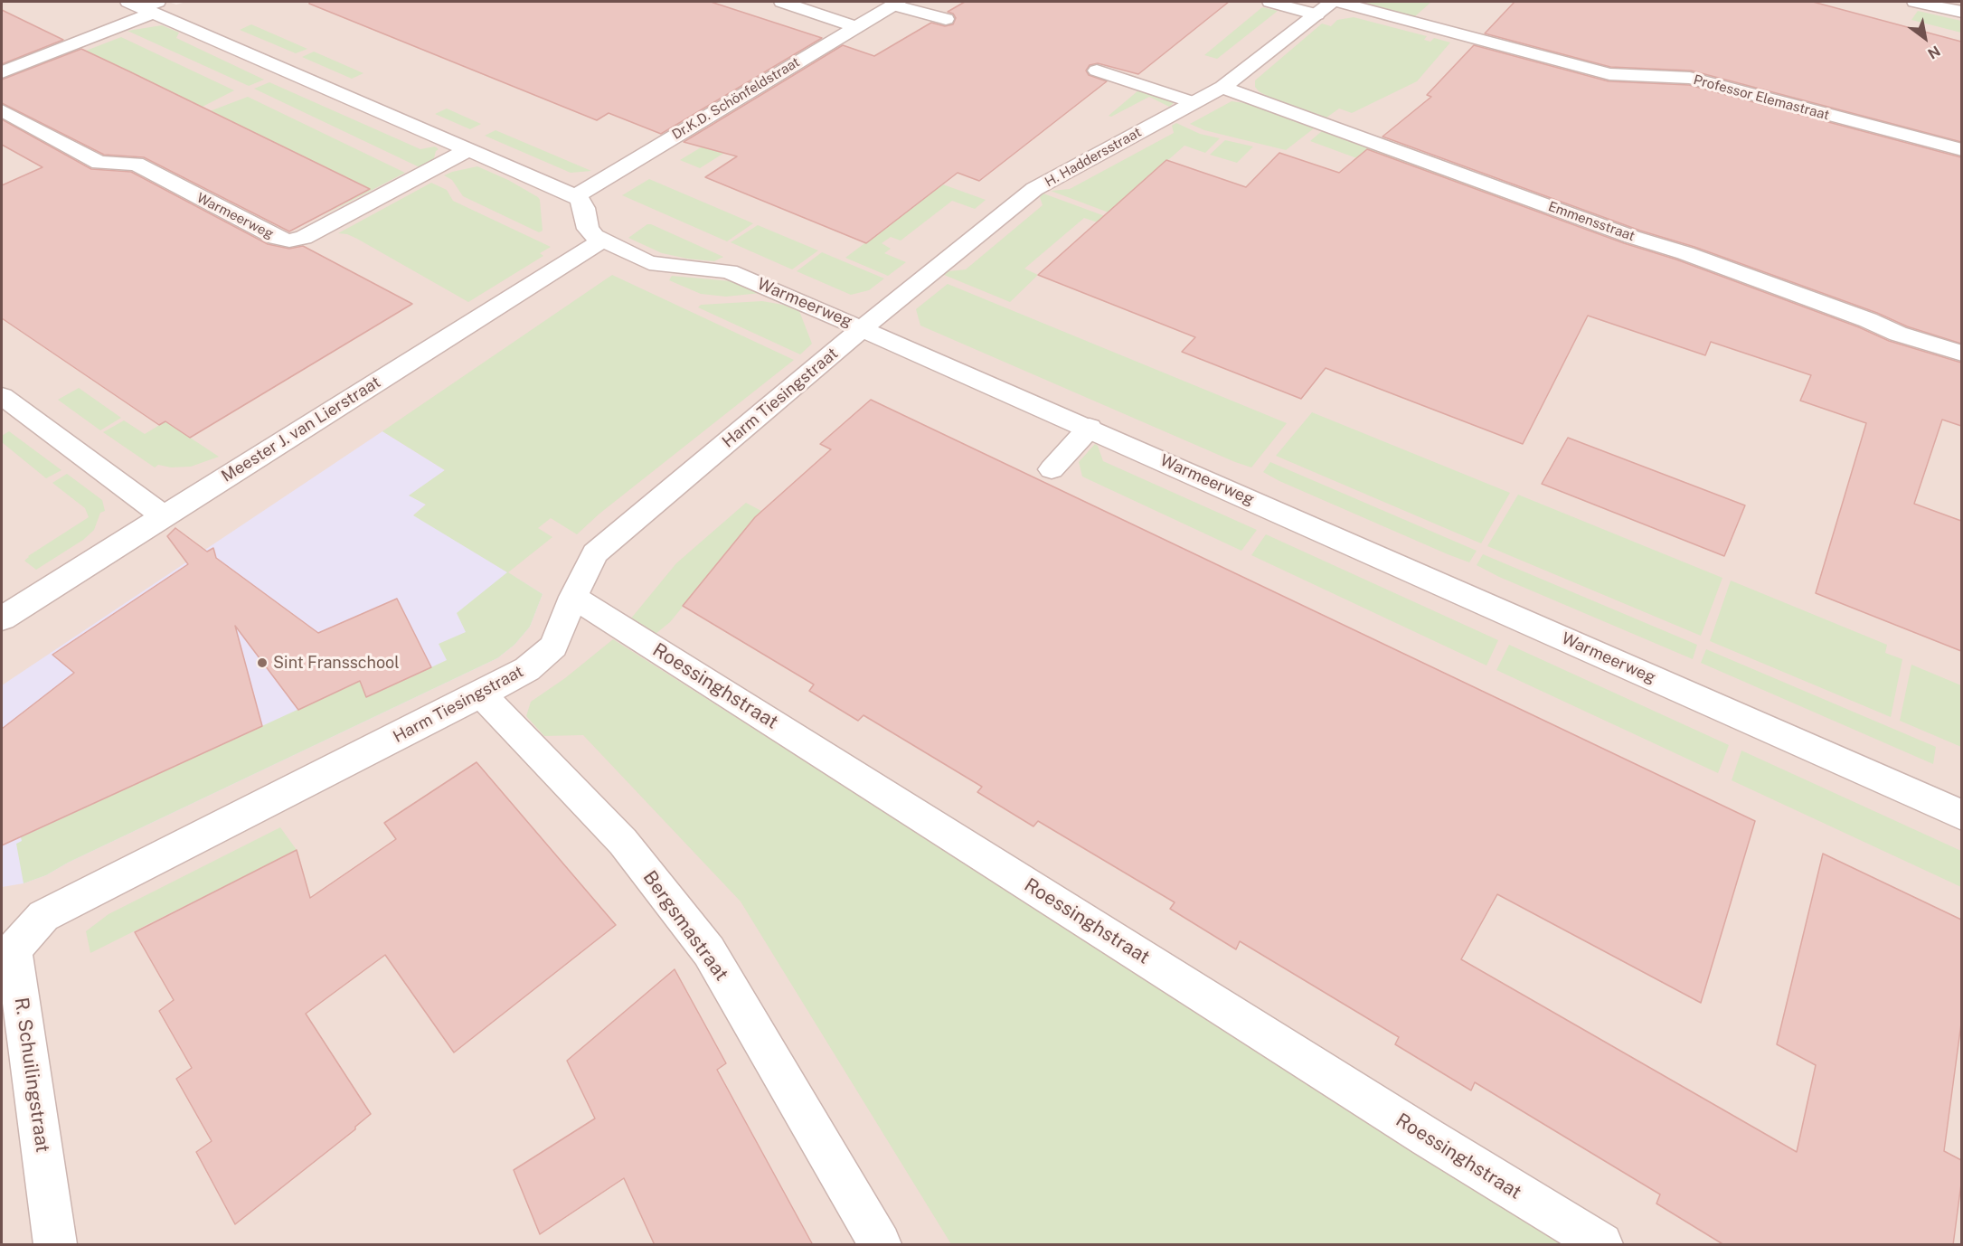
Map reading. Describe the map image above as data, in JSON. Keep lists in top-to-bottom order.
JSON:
{
  "streets": {
    "street": [
      "Professor Elemastraat",
      "Dr.K.D. Schönfeldstraat",
      "H. Haddersstraat",
      "Warmeerweg",
      "Emmensstraat",
      "Harm Tiesingstraat",
      "Meester J. van Lierstraat",
      "Roessinghstraat",
      "Bergsmastraat",
      "R. Schuilingstraat"
    ]
  },
  "crossings": [
    ["Dr.K.D. Schönfeldstraat", "Warmeerweg"],
    ["H. Haddersstraat", "Warmeerweg"],
    ["H. Haddersstraat", "Emmensstraat"],
    ["H. Haddersstraat", "Harm Tiesingstraat"],
    ["Warmeerweg", "Harm Tiesingstraat"],
    ["Warmeerweg", "Meester J. van Lierstraat"],
    ["Harm Tiesingstraat", "Roessinghstraat"],
    ["Harm Tiesingstraat", "Bergsmastraat"],
    ["Harm Tiesingstraat", "R. Schuilingstraat"]
  ],
  "places": ["Sint Fransschool"],
  "north": "bottom right"
}
